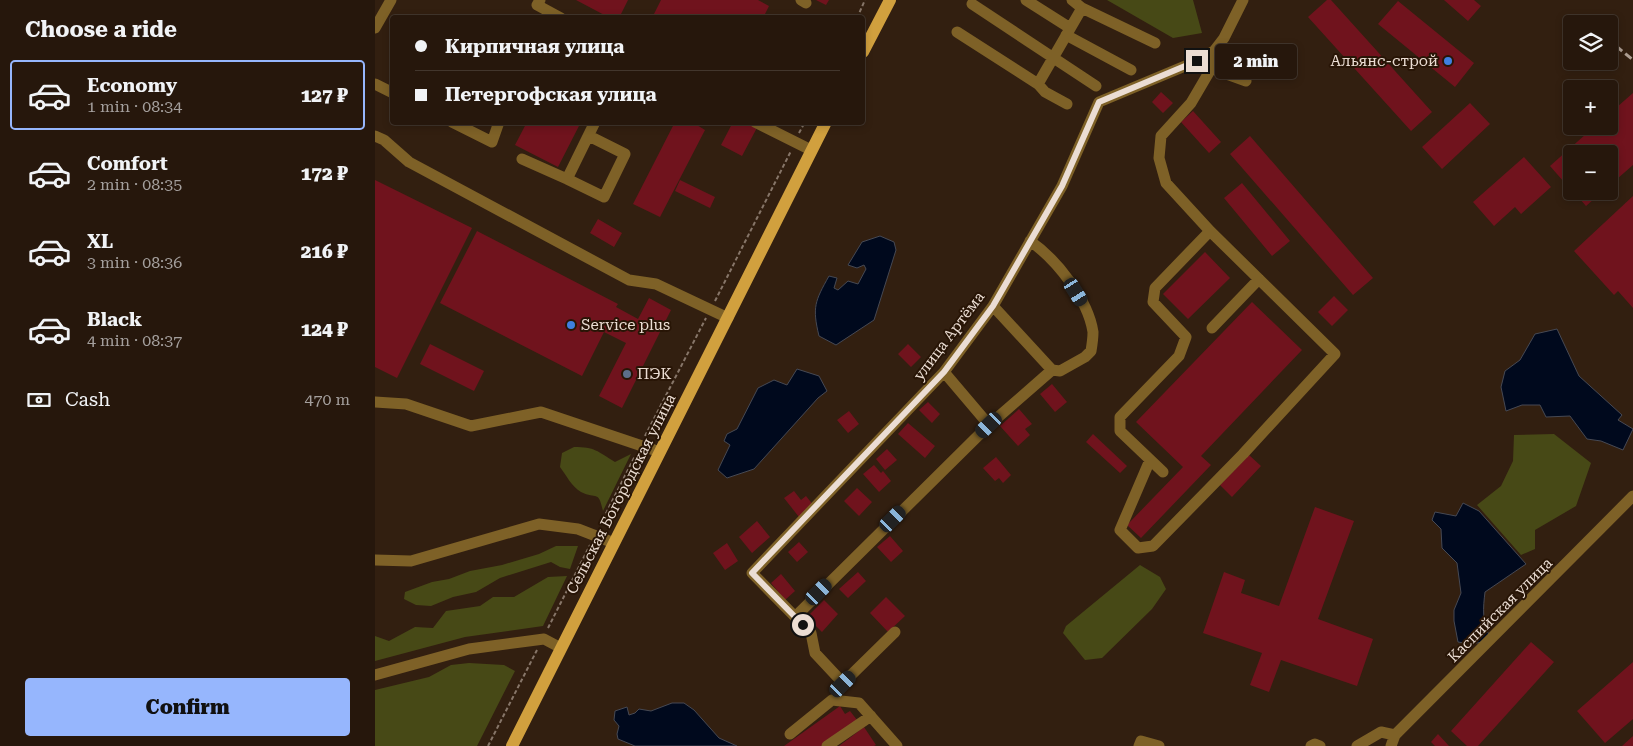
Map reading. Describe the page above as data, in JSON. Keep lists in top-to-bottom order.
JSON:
{
  "streets": {
    "main road": ["Сельская Богородская улица"],
    "street": ["улица Артёма", "Каспийская улица"]
  },
  "places": ["Альянс-строй", "Service plus", "ПЭК"],
  "page": {
    "heading": "Choose a ride",
    "map_buttons": ["+", "−"],
    "banner": ["Кирпичная улица", "Петергофская улица"],
    "bubble": "2 min",
    "list": [
      {
        "name": "Economy",
        "note": "1 min · 08:34",
        "value": "127 ₽"
      },
      {
        "name": "Comfort",
        "note": "2 min · 08:35",
        "value": "172 ₽"
      },
      {
        "name": "XL",
        "note": "3 min · 08:36",
        "value": "216 ₽"
      },
      {
        "name": "Black",
        "note": "4 min · 08:37",
        "value": "124 ₽"
      }
    ],
    "pay": ["Cash", "470 m"],
    "buttons": "Confirm"
  }
}
